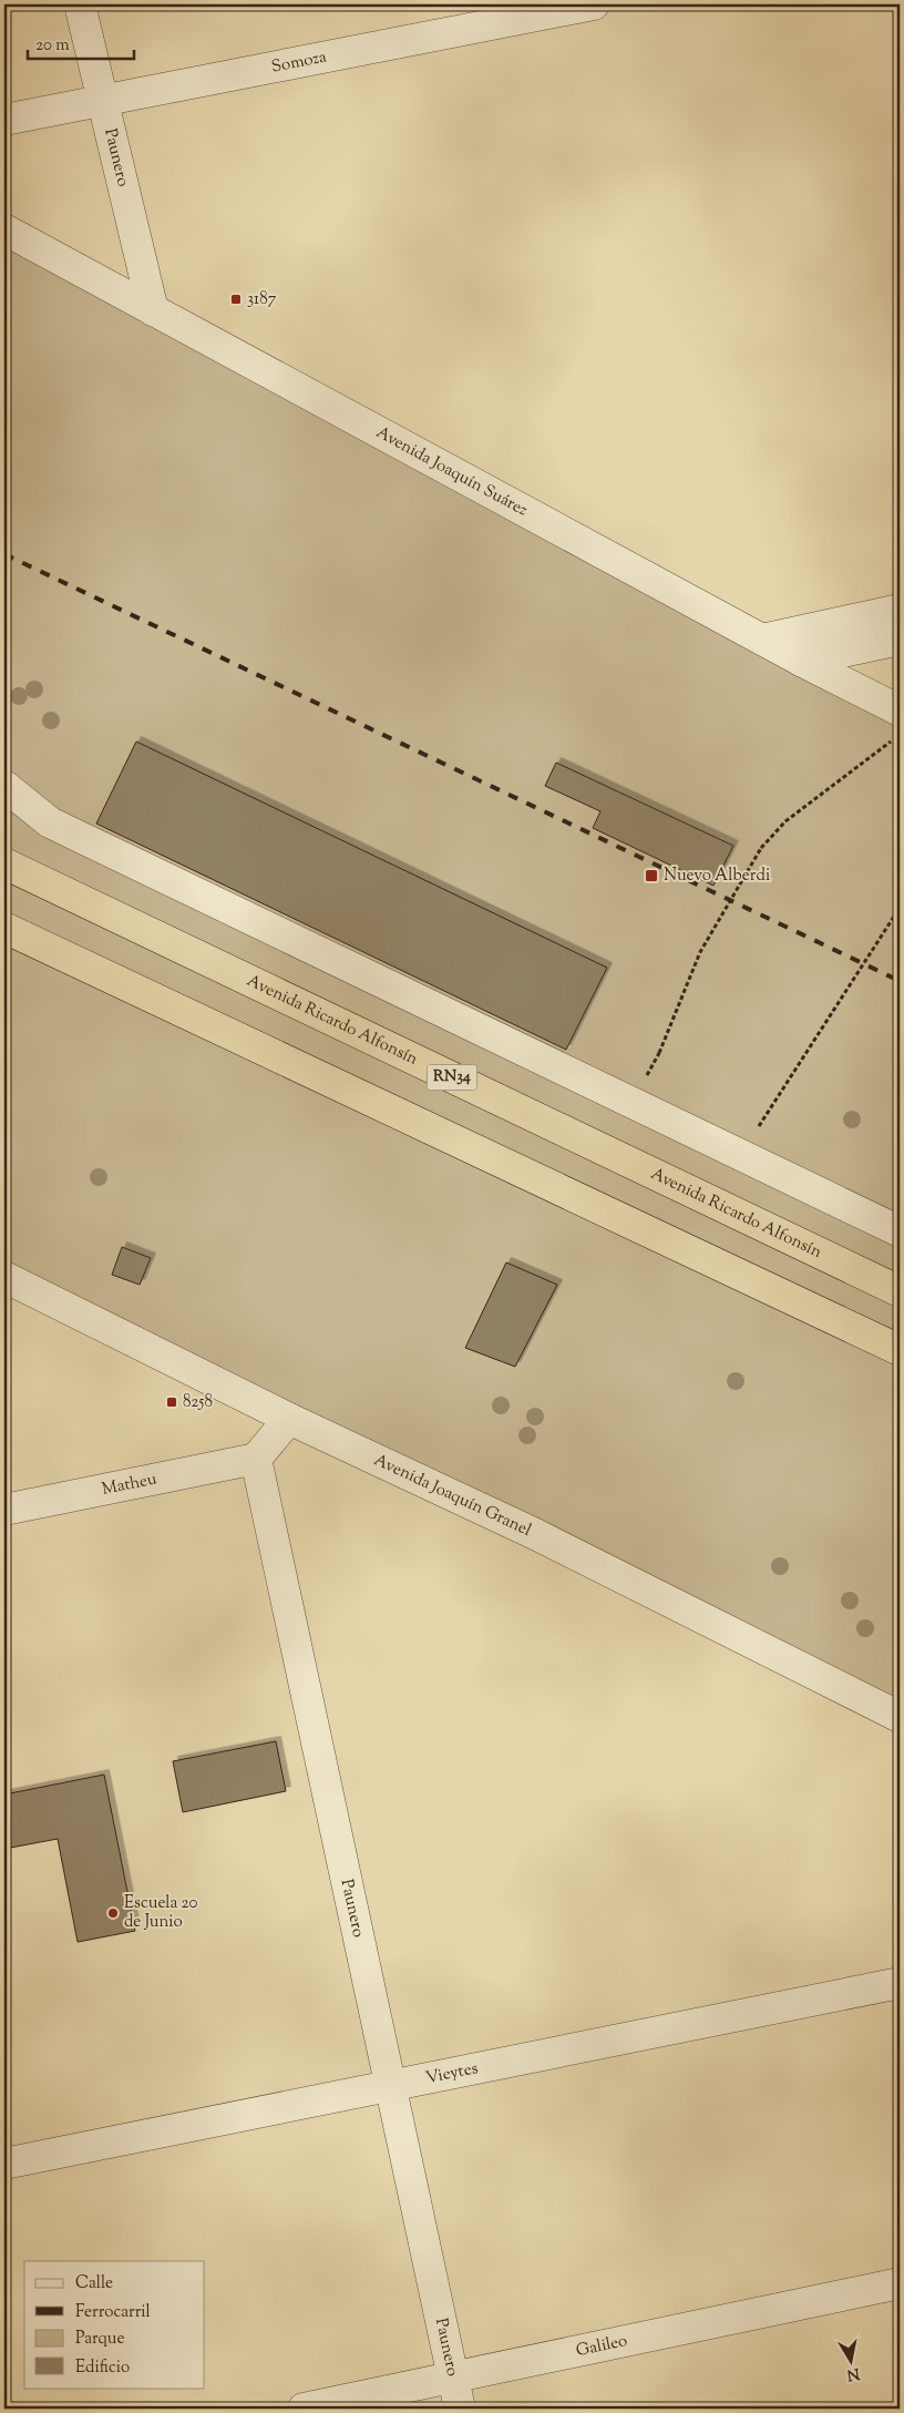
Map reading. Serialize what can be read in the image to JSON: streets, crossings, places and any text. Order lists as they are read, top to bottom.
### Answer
{
  "streets": {
    "highway": ["Avenida Ricardo Alfonsín", "RN34"],
    "street": [
      "Somoza",
      "Paunero",
      "Avenida Joaquín Suárez",
      "Matheu",
      "Avenida Joaquín Granel",
      "Vieytes",
      "Galileo"
    ]
  },
  "crossings": [
    ["Somoza", "Paunero"],
    ["Paunero", "Avenida Joaquín Suárez"],
    ["Paunero", "Matheu"],
    ["Paunero", "Vieytes"],
    ["Paunero", "Galileo"]
  ],
  "places": {
    "transit": ["3187", "Nuevo Alberdi", "8258"],
    "other": ["Escuela 20 de Junio"]
  },
  "legend": [
    "Calle",
    "Ferrocarril",
    "Parque",
    "Edificio"
  ],
  "scale_bar": "20 m",
  "north": "bottom"
}
